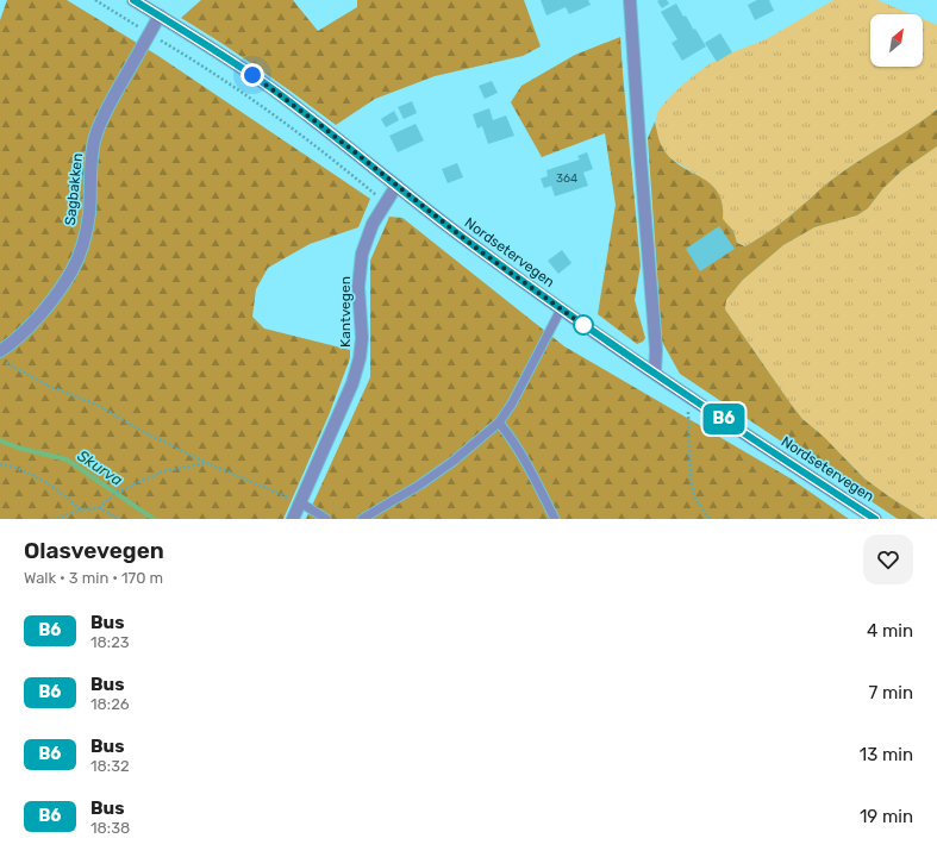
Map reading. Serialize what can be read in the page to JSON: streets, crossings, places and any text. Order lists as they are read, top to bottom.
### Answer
{
  "streets": {
    "main road": ["Nordsetervegen"],
    "street": ["Sagbakken", "Kantvegen"]
  },
  "crossings": [
    ["Sagbakken", "Nordsetervegen"],
    ["Nordsetervegen", "Kantvegen"]
  ],
  "water": ["Skurva"],
  "lines": ["bus line B6"],
  "house_numbers": ["364"],
  "north": "top right",
  "page": {
    "on_map": "B6",
    "heading": ["Olasvevegen", "Walk · 3 min · 170 m"],
    "list": [
      {
        "mark": "B6",
        "name": "Bus",
        "note": "18:23",
        "value": "4 min"
      },
      {
        "mark": "B6",
        "name": "Bus",
        "note": "18:26",
        "value": "7 min"
      },
      {
        "mark": "B6",
        "name": "Bus",
        "note": "18:32",
        "value": "13 min"
      },
      {
        "mark": "B6",
        "name": "Bus",
        "note": "18:38",
        "value": "19 min"
      }
    ]
  }
}
